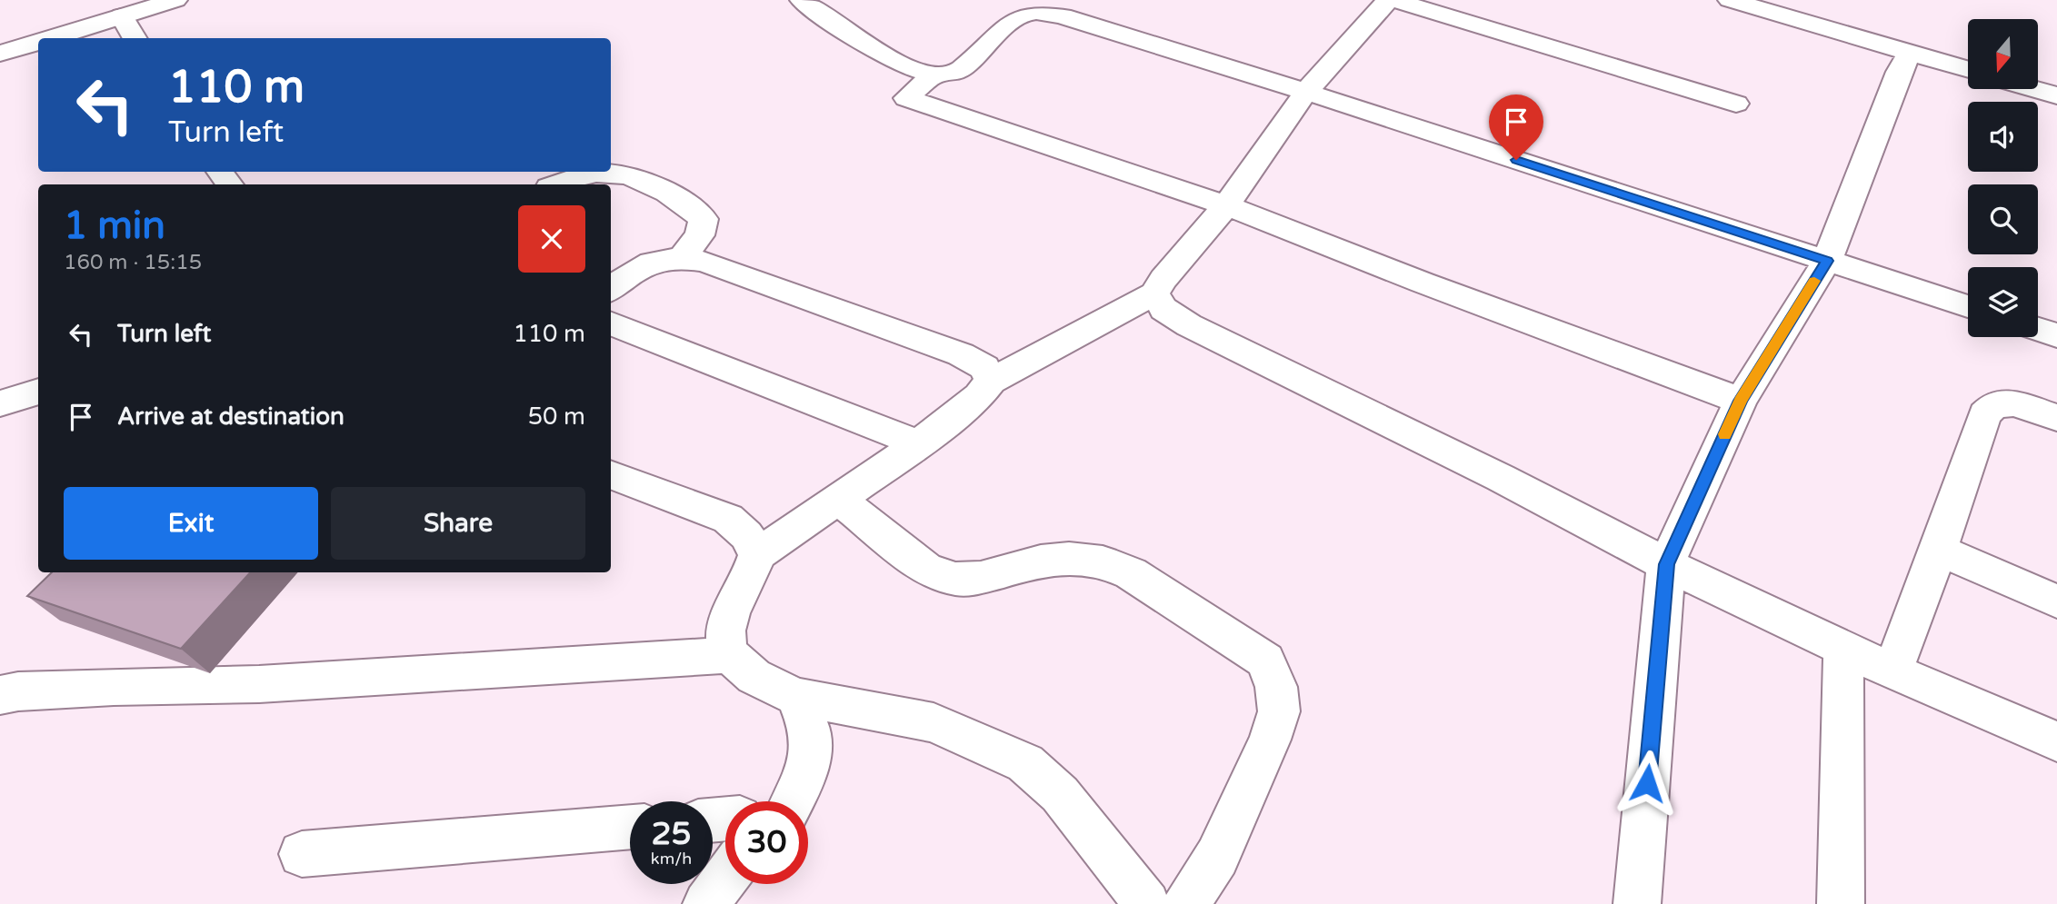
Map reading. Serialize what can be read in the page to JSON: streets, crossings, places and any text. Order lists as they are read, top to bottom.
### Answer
{
  "north": "bottom",
  "page": {
    "turn": ["110 m", "Turn left"],
    "heading": ["1 min", "160 m · 15:15"],
    "list": [
      {
        "name": "Turn left",
        "value": "110 m"
      },
      {
        "name": "Arrive at destination",
        "value": "50 m"
      }
    ],
    "buttons": ["Exit", "Share"],
    "speed": "25 km/h",
    "limit": "30"
  }
}
